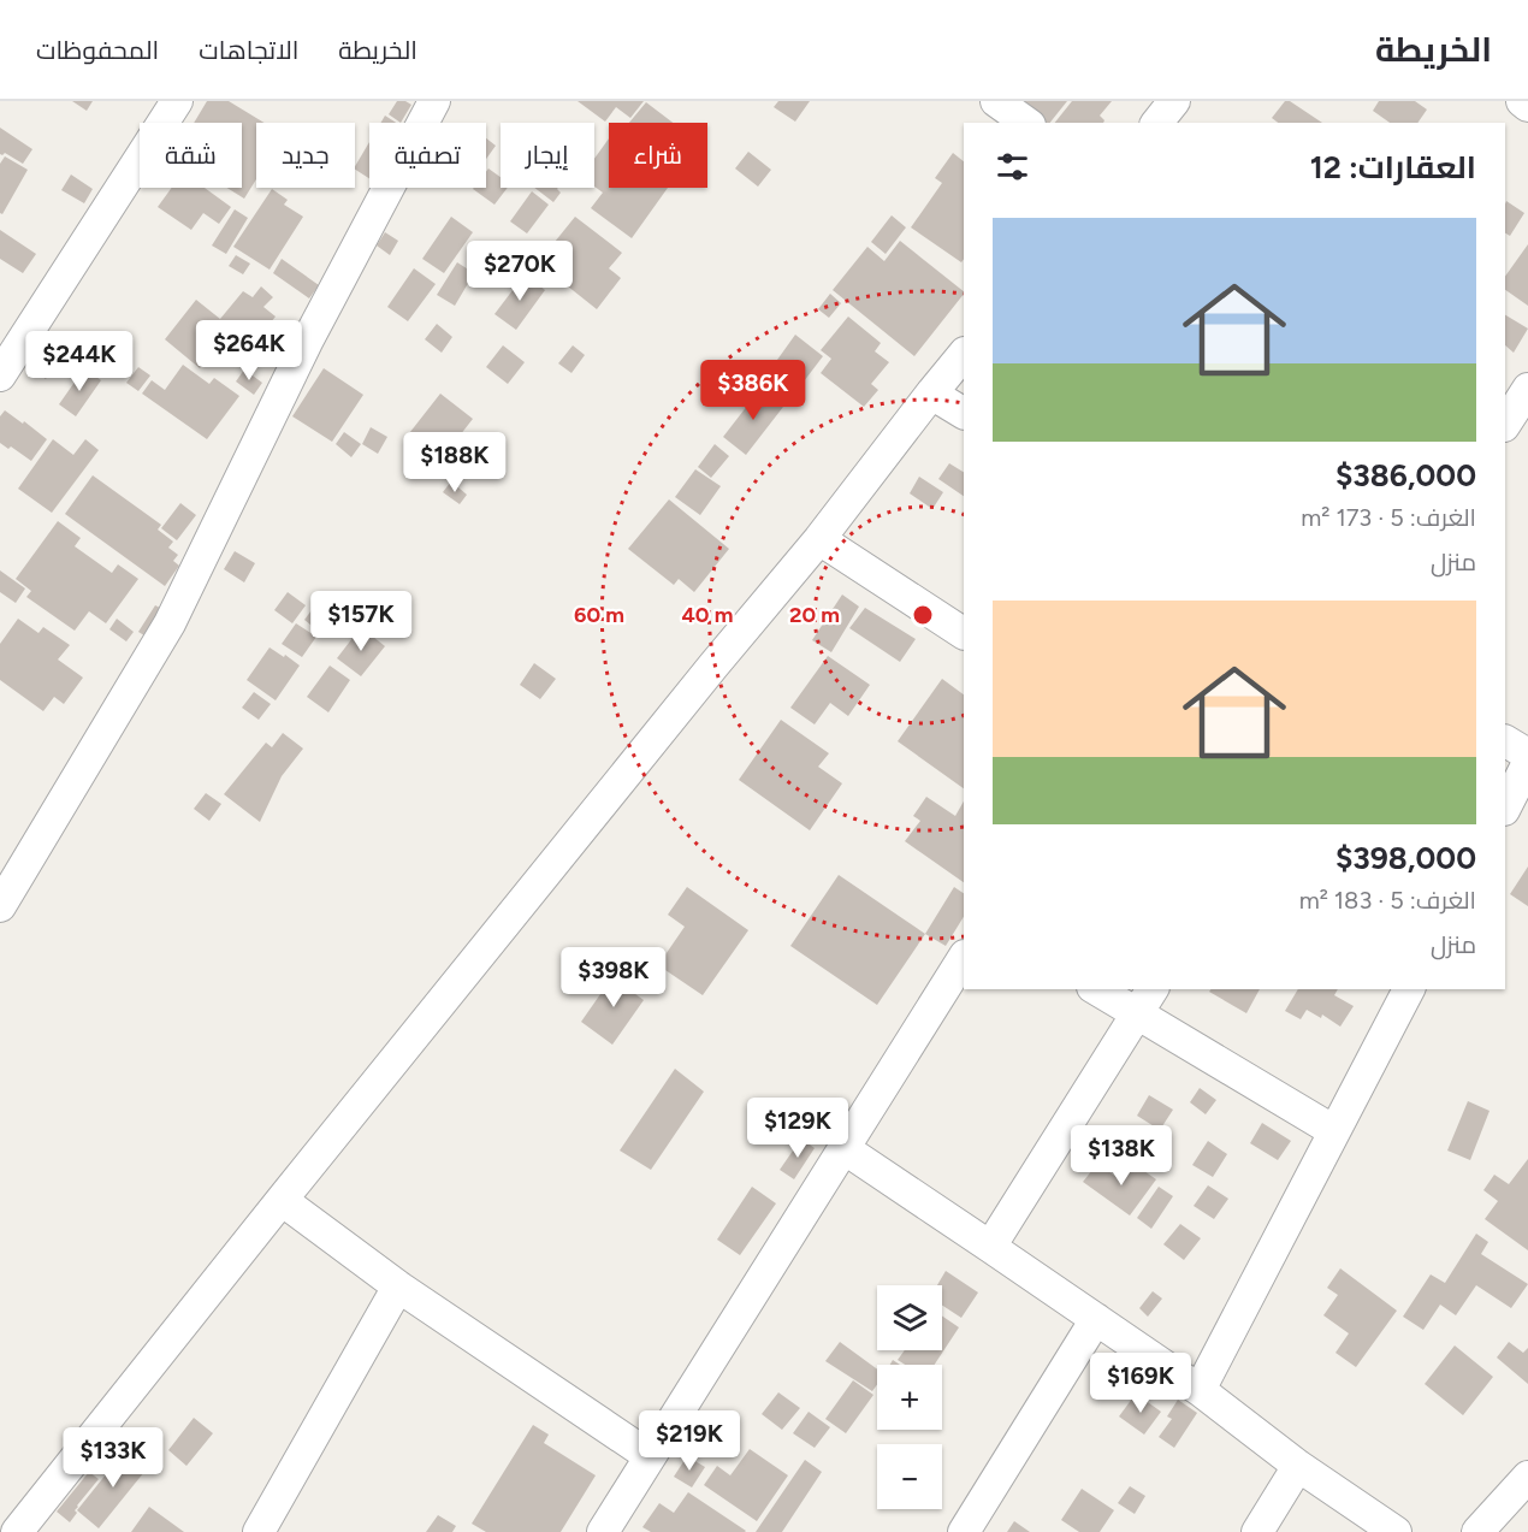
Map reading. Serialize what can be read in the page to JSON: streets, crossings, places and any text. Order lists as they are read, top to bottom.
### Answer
{
  "page": {
    "header": "الخريطة",
    "nav": ["الخريطة", "الاتجاهات", "المحفوظات"],
    "chip": [
      "شراء",
      "إيجار",
      "تصفية",
      "جديد",
      "شقة"
    ],
    "heading": "العقارات: 12",
    "list": [
      {
        "name": "$386,000",
        "note": "الغرف: 5 · 173 m² · منزل"
      },
      {
        "name": "$398,000",
        "note": "الغرف: 5 · 183 m² · منزل"
      }
    ],
    "price": [
      "$270K",
      "$264K",
      "$244K",
      "$386K",
      "$188K",
      "$157K",
      "$398K",
      "$129K",
      "$138K",
      "$169K",
      "$219K",
      "$133K"
    ],
    "map_buttons": ["+", "−"]
  },
  "rings": ["60 m", "40 m", "20 m"]
}
